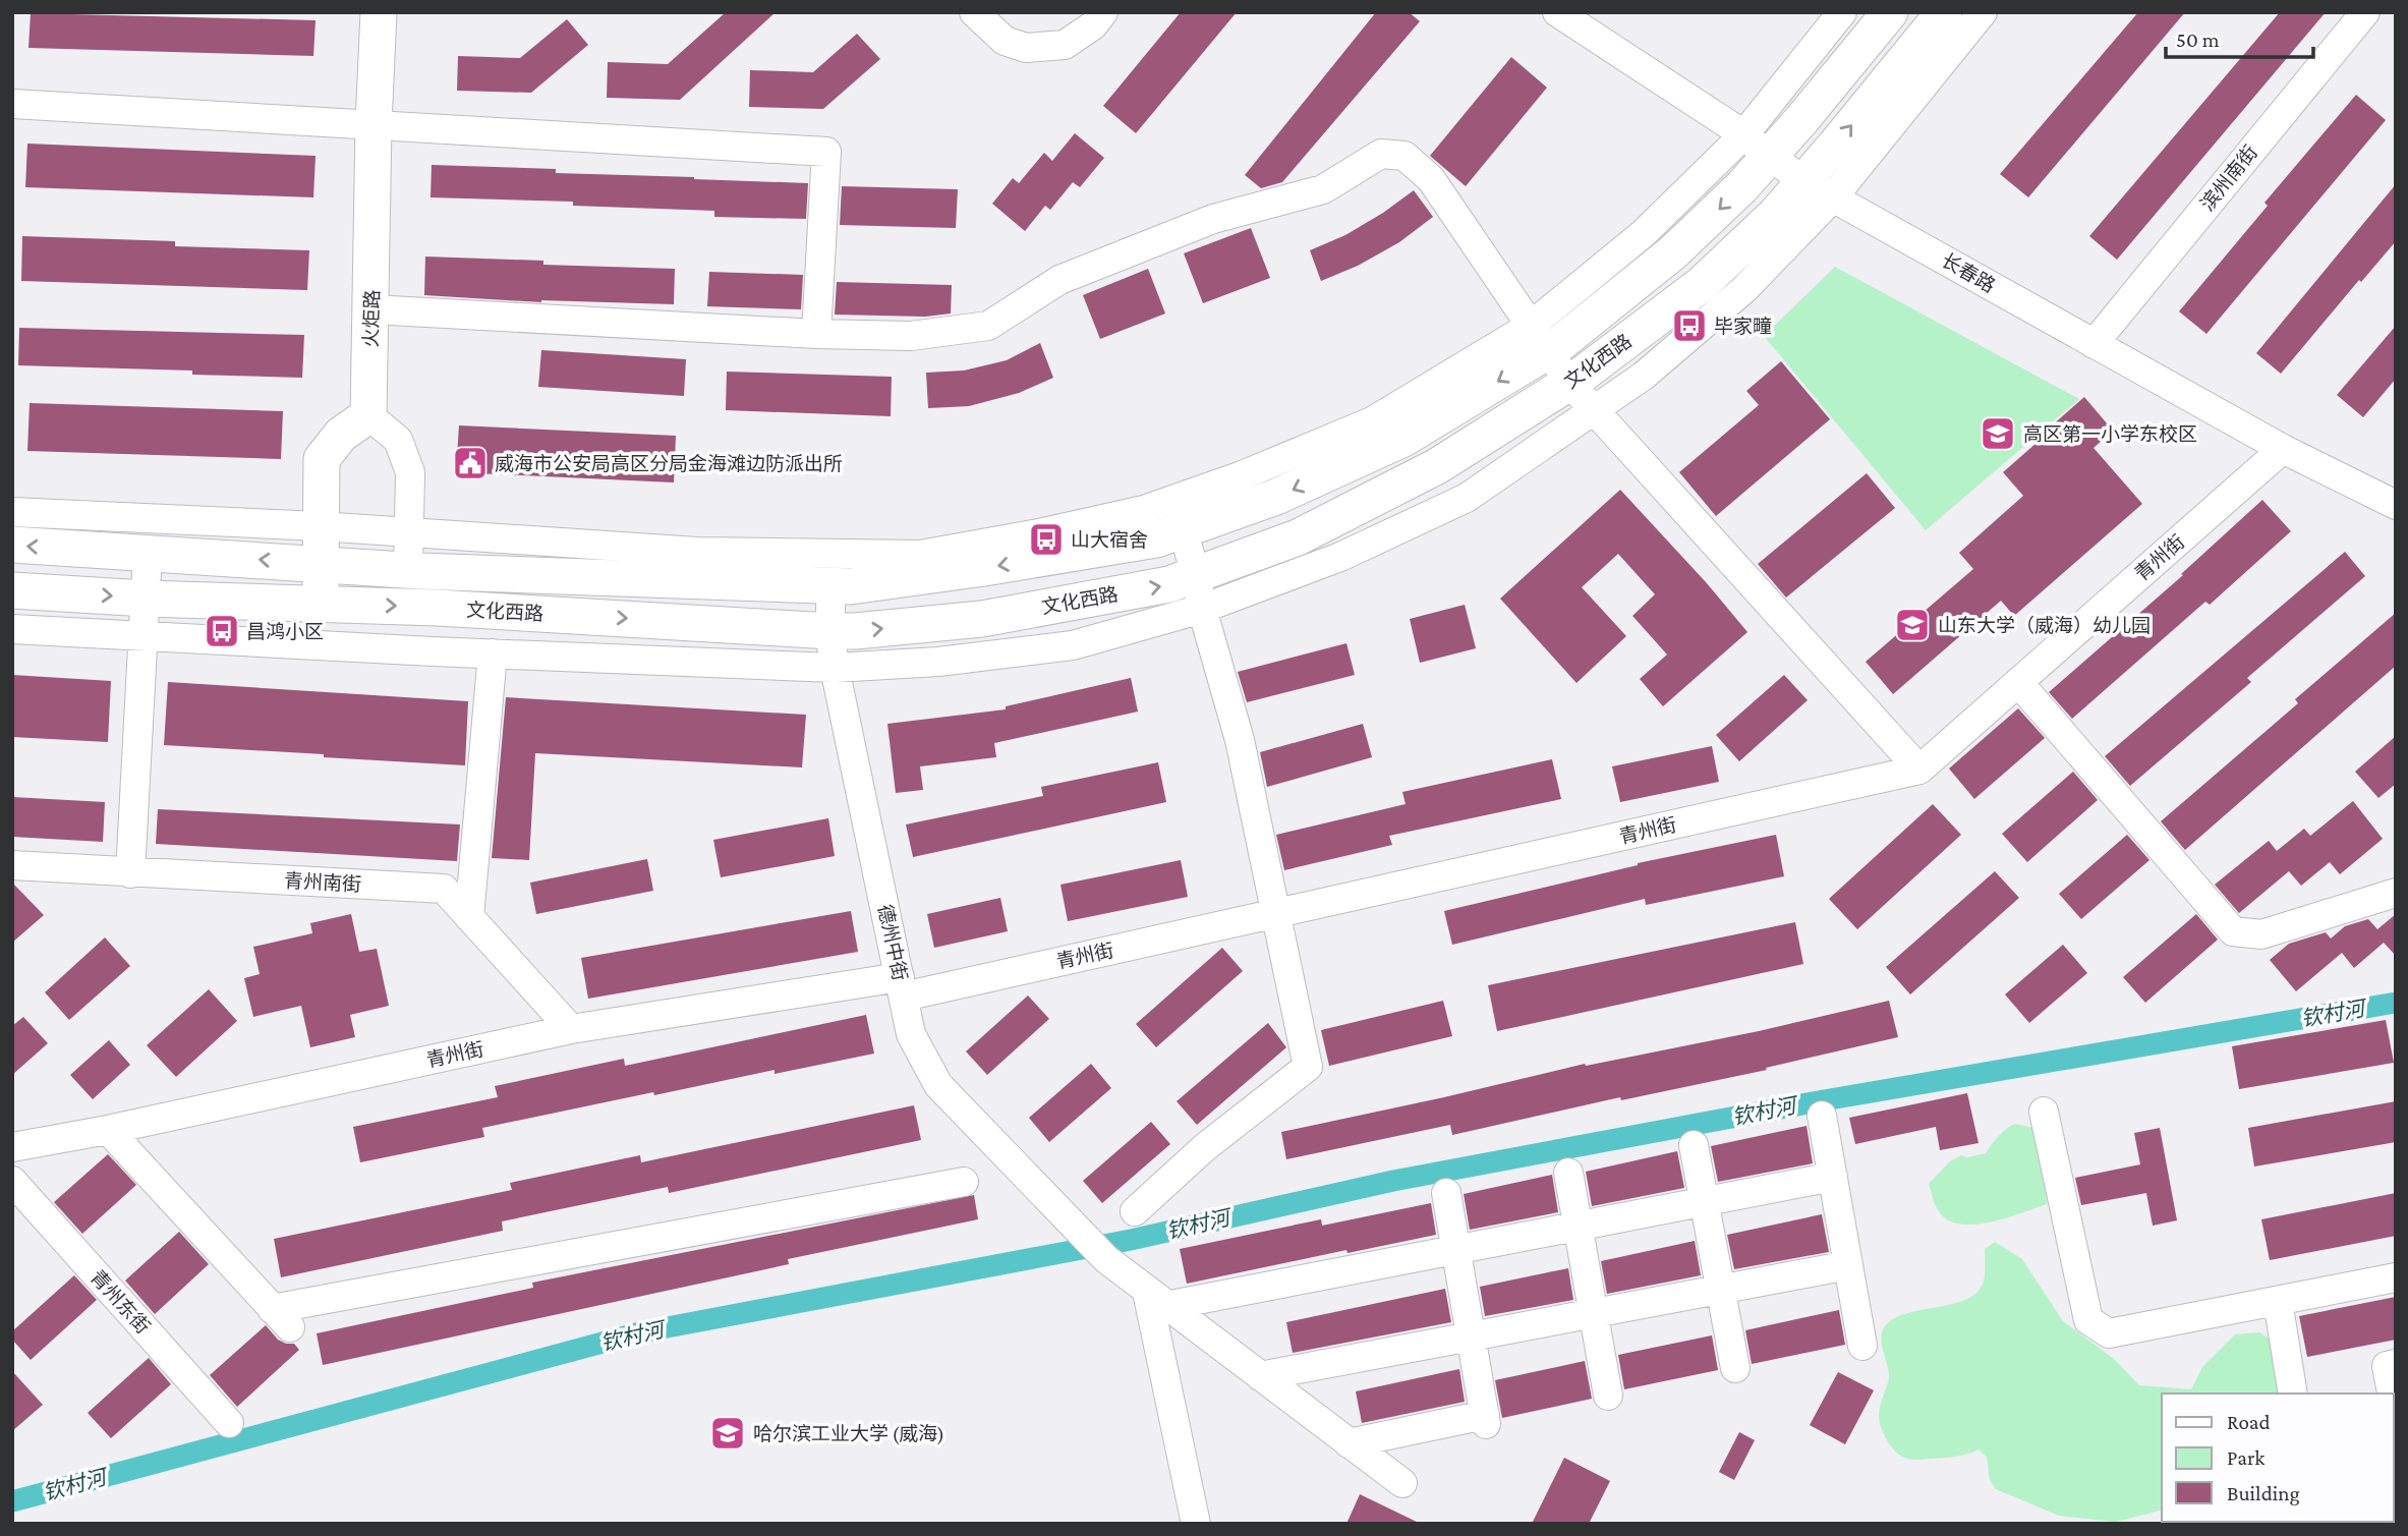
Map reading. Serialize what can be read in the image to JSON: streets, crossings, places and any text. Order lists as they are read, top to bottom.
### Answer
{
  "streets": {
    "main road": ["火炬路", "文化西路"],
    "street": [
      "滨州南街",
      "长春路",
      "青州街",
      "青州南街",
      "德州中街",
      "青州东街"
    ]
  },
  "crossings": [
    ["滨州南街", "长春路"],
    ["长春路", "文化西路"],
    ["长春路", "青州街"],
    ["文化西路", "德州中街"],
    ["青州街", "青州南街"],
    ["青州街", "德州中街"]
  ],
  "water": ["钦村河"],
  "places": {
    "bus stop": ["毕家疃", "山大宿舍", "昌鸿小区"],
    "school or university": ["高区第一小学东校区", "山东大学（威海）幼儿园", "哈尔滨工业大学 (威海)"],
    "public building": ["威海市公安局高区分局金海滩边防派出所"]
  },
  "legend": ["Road", "Park", "Building"],
  "scale_bar": "50 m"
}
